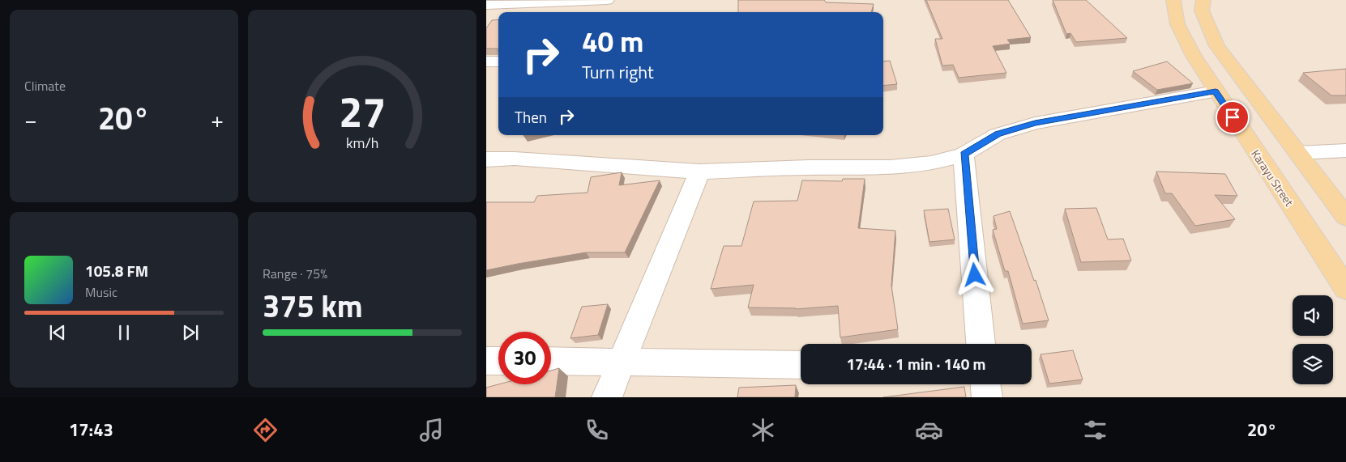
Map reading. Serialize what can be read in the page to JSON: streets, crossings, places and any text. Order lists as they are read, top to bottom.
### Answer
{
  "streets": {
    "main road": ["Karayu Street"]
  },
  "page": {
    "tile": [
      "Climate",
      ["Range · 75%", "375 km"]
    ],
    "turn": ["40 m", "Turn right"],
    "then": "Then",
    "heat": ["−", "20°", "+"],
    "song": ["105.8 FM", "Music"],
    "limit": "30",
    "trip": "17:44 · 1 min · 140 m",
    "tabs": ["17:43", "20°"],
    "gauge": ["27", "km/h"]
  }
}
